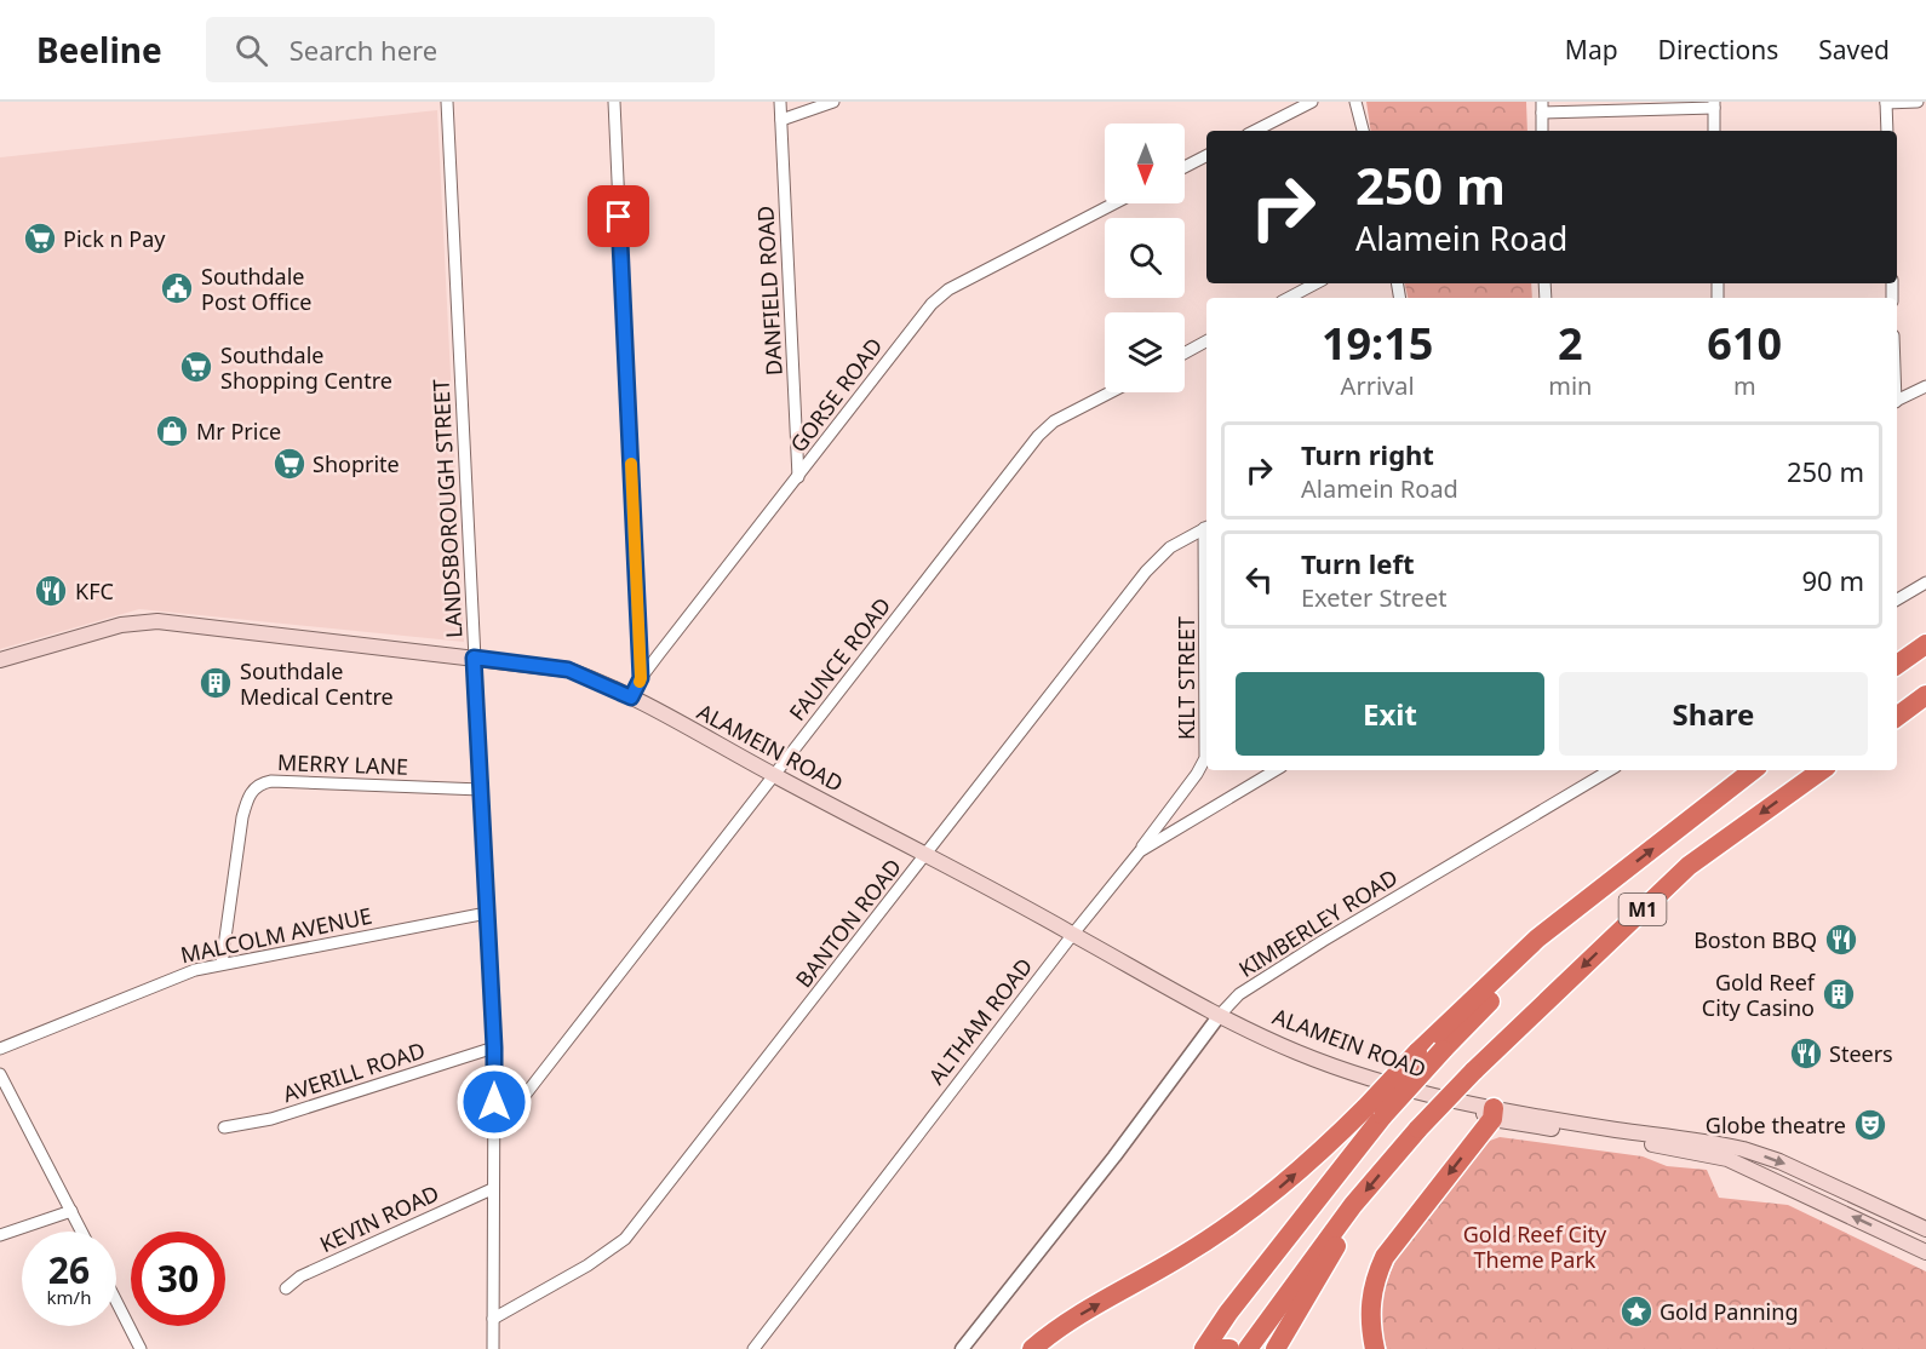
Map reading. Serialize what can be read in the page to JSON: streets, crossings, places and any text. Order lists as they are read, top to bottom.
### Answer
{
  "streets": {
    "highway": ["M1"],
    "main road": ["ALAMEIN ROAD"],
    "street": [
      "DANFIELD ROAD",
      "GORSE ROAD",
      "LANDSBOROUGH STREET",
      "FAUNCE ROAD",
      "KILT STREET",
      "MERRY LANE",
      "BANTON ROAD",
      "KIMBERLEY ROAD",
      "MALCOLM AVENUE",
      "ALTHAM ROAD",
      "AVERILL ROAD",
      "KEVIN ROAD"
    ]
  },
  "crossings": [
    ["DANFIELD ROAD", "GORSE ROAD"],
    ["GORSE ROAD", "ALAMEIN ROAD"],
    ["LANDSBOROUGH STREET", "FAUNCE ROAD"],
    ["LANDSBOROUGH STREET", "ALAMEIN ROAD"],
    ["LANDSBOROUGH STREET", "MERRY LANE"],
    ["LANDSBOROUGH STREET", "BANTON ROAD"],
    ["LANDSBOROUGH STREET", "MALCOLM AVENUE"],
    ["LANDSBOROUGH STREET", "AVERILL ROAD"],
    ["LANDSBOROUGH STREET", "KEVIN ROAD"],
    ["FAUNCE ROAD", "ALAMEIN ROAD"],
    ["KILT STREET", "ALTHAM ROAD"],
    ["ALAMEIN ROAD", "BANTON ROAD"],
    ["ALAMEIN ROAD", "KIMBERLEY ROAD"],
    ["ALAMEIN ROAD", "ALTHAM ROAD"],
    ["MERRY LANE", "MALCOLM AVENUE"]
  ],
  "parks": ["Gold Reef City Theme Park"],
  "places": {
    "supermarket": ["Pick n Pay", "Southdale Shopping Centre", "Shoprite"],
    "public building": ["Southdale Post Office"],
    "shop": ["Mr Price"],
    "restaurant": ["KFC", "Boston BBQ", "Steers"],
    "building": ["Southdale Medical Centre", "Gold Reef City Casino"],
    "theatre": ["Globe theatre"],
    "place": ["Gold Panning"]
  },
  "north": "bottom",
  "page": {
    "header": "Beeline",
    "search": "Search here",
    "nav": ["Map", "Directions", "Saved"],
    "turn": ["250 m", "Alamein Road"],
    "eta": [
      "19:15",
      "Arrival",
      "2",
      "min",
      "610",
      "m"
    ],
    "list": [
      {
        "name": "Turn right",
        "note": "Alamein Road",
        "value": "250 m"
      },
      {
        "name": "Turn left",
        "note": "Exeter Street",
        "value": "90 m"
      }
    ],
    "buttons": ["Exit", "Share"],
    "speed": "26 km/h",
    "limit": "30"
  }
}
